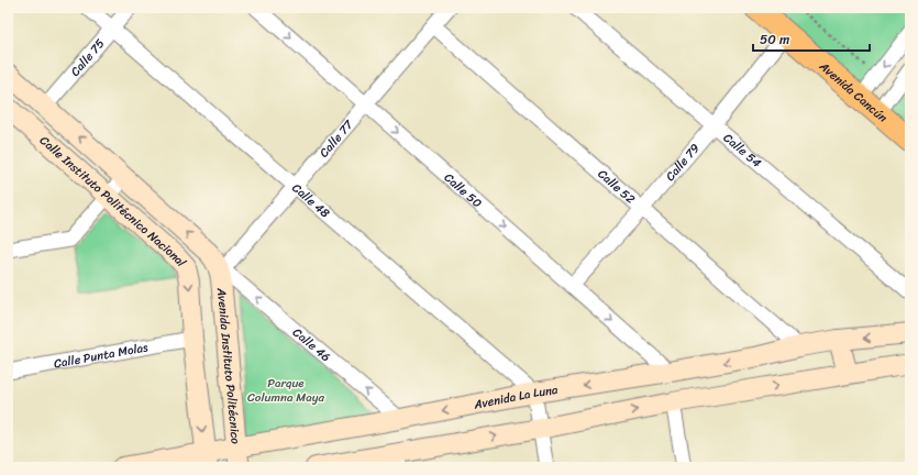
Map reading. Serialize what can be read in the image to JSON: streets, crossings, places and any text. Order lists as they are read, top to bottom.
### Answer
{
  "streets": {
    "main road": [
      "Avenida Cancún",
      "Calle Instituto Politécnico Nacional",
      "Avenida Instituto Politécnico",
      "Avenida La Luna"
    ],
    "street": [
      "Calle 75",
      "Calle 77",
      "Calle 54",
      "Calle 79",
      "Calle 52",
      "Calle 50",
      "Calle 48",
      "Calle 46",
      "Calle Punta Molas"
    ]
  },
  "crossings": [
    ["Calle 75", "Calle 48"],
    ["Calle 75", "Calle Instituto Politécnico Nacional"],
    ["Avenida Cancún", "Calle 79"],
    ["Calle 77", "Calle 52"],
    ["Calle 77", "Calle 50"],
    ["Calle 77", "Calle 48"],
    ["Calle 77", "Calle Instituto Politécnico Nacional"],
    ["Calle 77", "Calle 46"],
    ["Calle 77", "Avenida Instituto Politécnico"],
    ["Calle 54", "Calle 79"],
    ["Calle 79", "Calle 52"],
    ["Calle 79", "Calle 50"],
    ["Calle 52", "Avenida La Luna"],
    ["Calle 50", "Avenida La Luna"],
    ["Calle 48", "Avenida La Luna"],
    ["Calle Instituto Politécnico Nacional", "Calle 46"],
    ["Calle Instituto Politécnico Nacional", "Calle Punta Molas"],
    ["Calle Instituto Politécnico Nacional", "Avenida Instituto Politécnico"],
    ["Calle Instituto Politécnico Nacional", "Avenida La Luna"],
    ["Calle 46", "Avenida Instituto Politécnico"],
    ["Calle 46", "Avenida La Luna"],
    ["Avenida Instituto Politécnico", "Avenida La Luna"]
  ],
  "one_way": ["Calle 50", "Calle 46"],
  "parks": ["Parque Columna Maya"],
  "scale_bar": "50 m"
}
